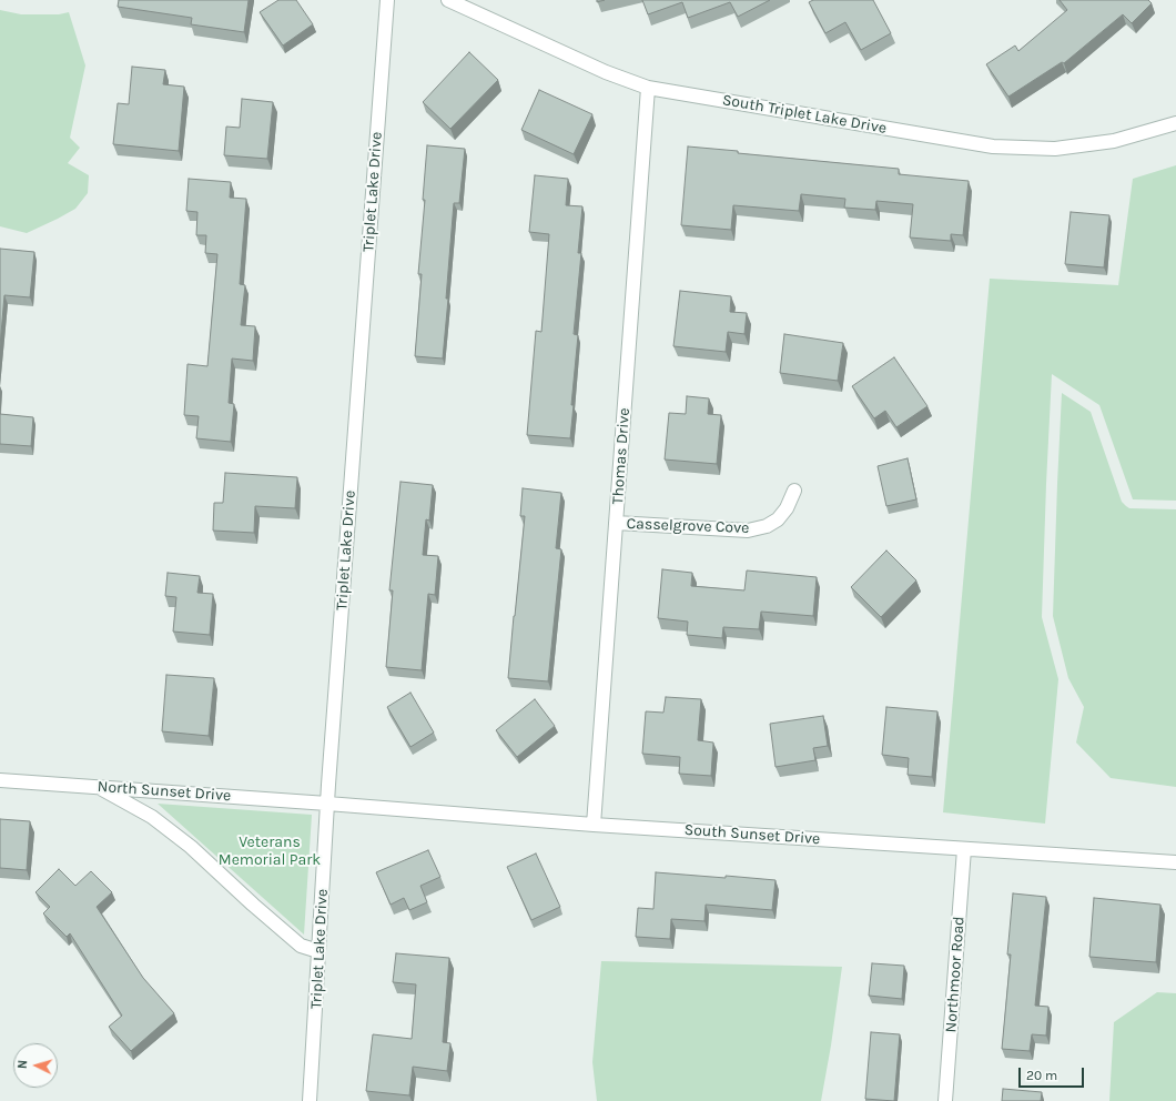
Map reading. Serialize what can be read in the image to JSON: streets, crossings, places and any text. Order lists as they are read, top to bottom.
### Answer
{
  "streets": {
    "street": [
      "South Triplet Lake Drive",
      "Triplet Lake Drive",
      "Thomas Drive",
      "Casselgrove Cove",
      "North Sunset Drive",
      "South Sunset Drive",
      "Northmoor Road"
    ]
  },
  "crossings": [
    ["South Triplet Lake Drive", "Thomas Drive"],
    ["Triplet Lake Drive", "North Sunset Drive"],
    ["Triplet Lake Drive", "South Sunset Drive"],
    ["Thomas Drive", "Casselgrove Cove"],
    ["Thomas Drive", "South Sunset Drive"],
    ["North Sunset Drive", "South Sunset Drive"],
    ["South Sunset Drive", "Northmoor Road"]
  ],
  "parks": ["Veterans Memorial Park"],
  "scale_bar": "20 m",
  "north": "left"
}
